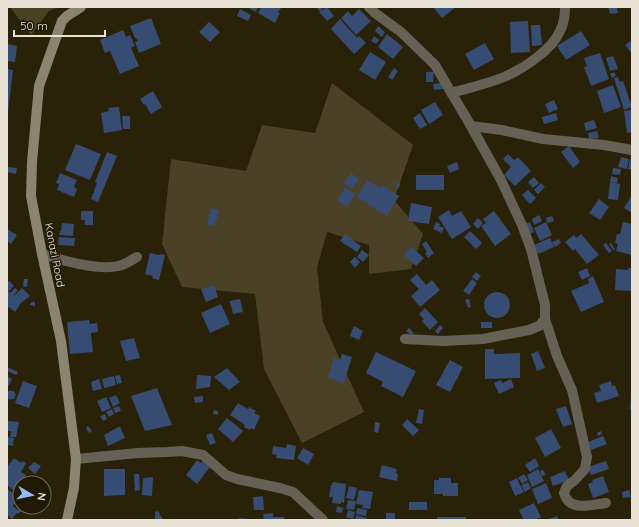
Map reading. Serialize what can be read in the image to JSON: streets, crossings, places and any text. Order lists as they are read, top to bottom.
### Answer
{
  "streets": {
    "main road": ["Kanazi Road"]
  },
  "scale_bar": "50 m",
  "north": "right"
}
